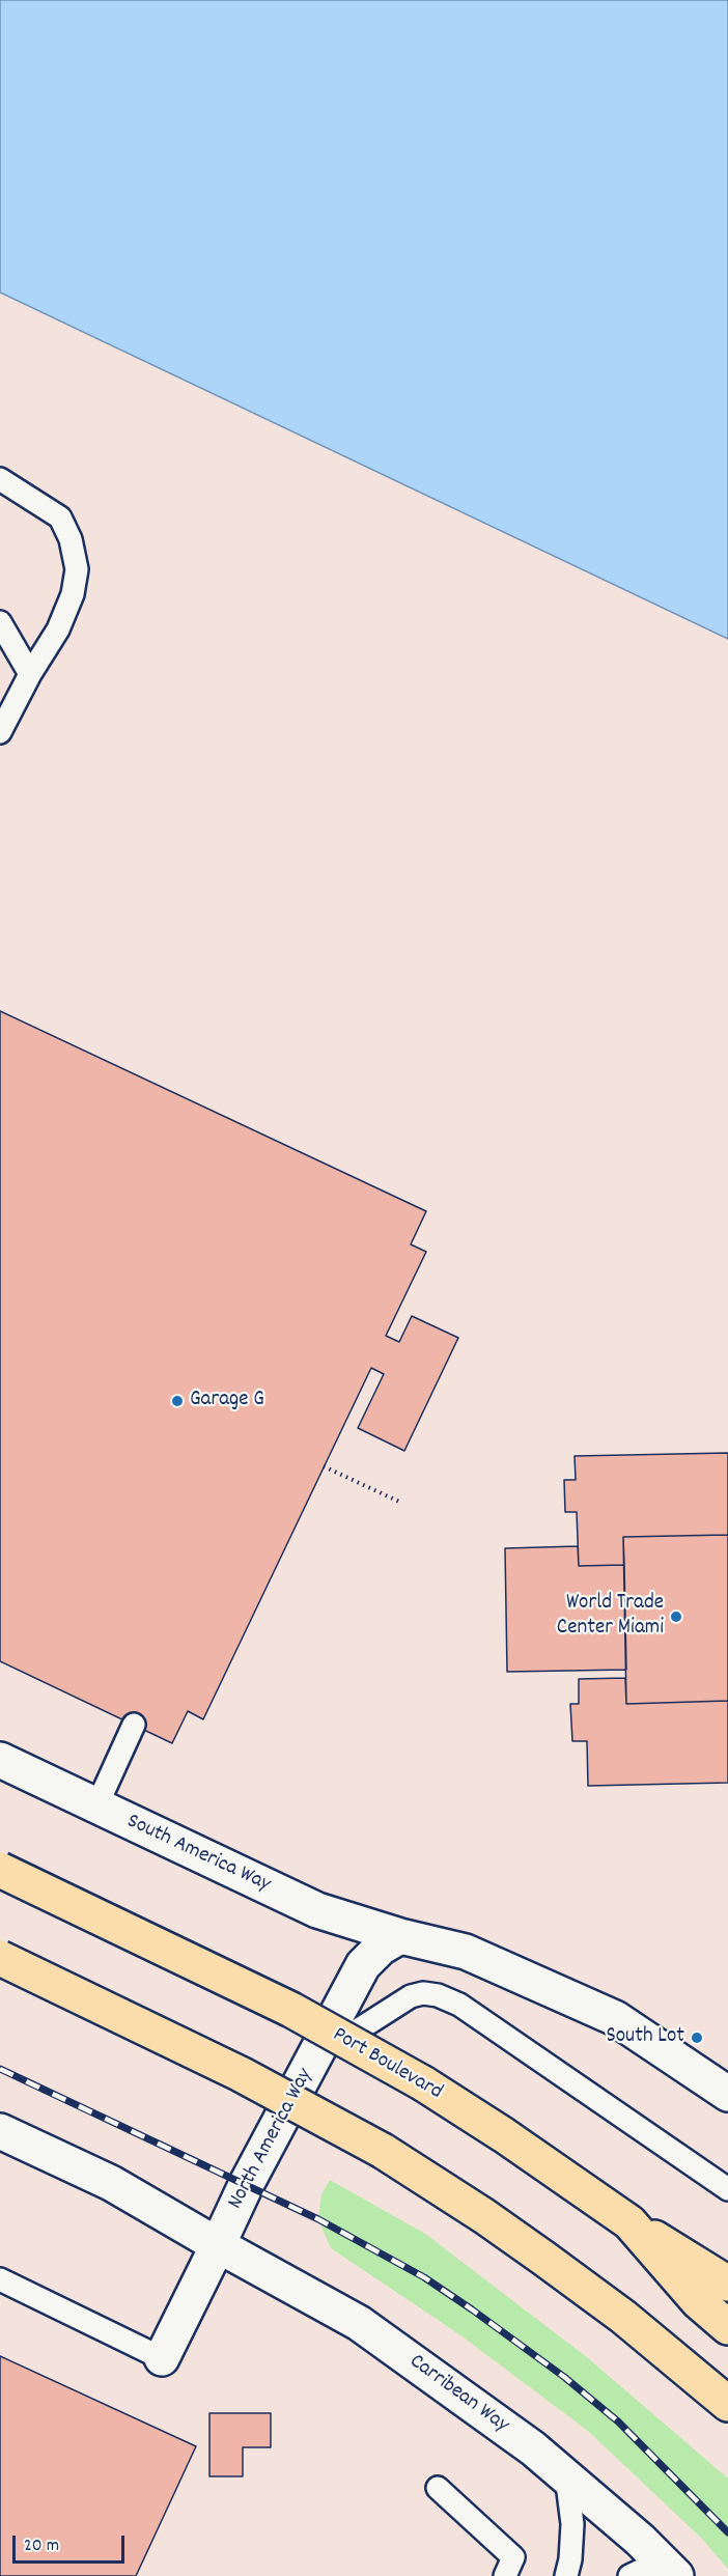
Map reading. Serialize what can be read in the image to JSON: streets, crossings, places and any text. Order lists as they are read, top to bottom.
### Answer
{
  "streets": {
    "main road": ["Port Boulevard"],
    "street": ["South America Way", "North America Way", "Carribean Way"]
  },
  "crossings": [
    ["South America Way", "North America Way"],
    ["North America Way", "Carribean Way"]
  ],
  "places": ["Garage G", "World Trade Center Miami", "South Lot"],
  "scale_bar": "20 m"
}
